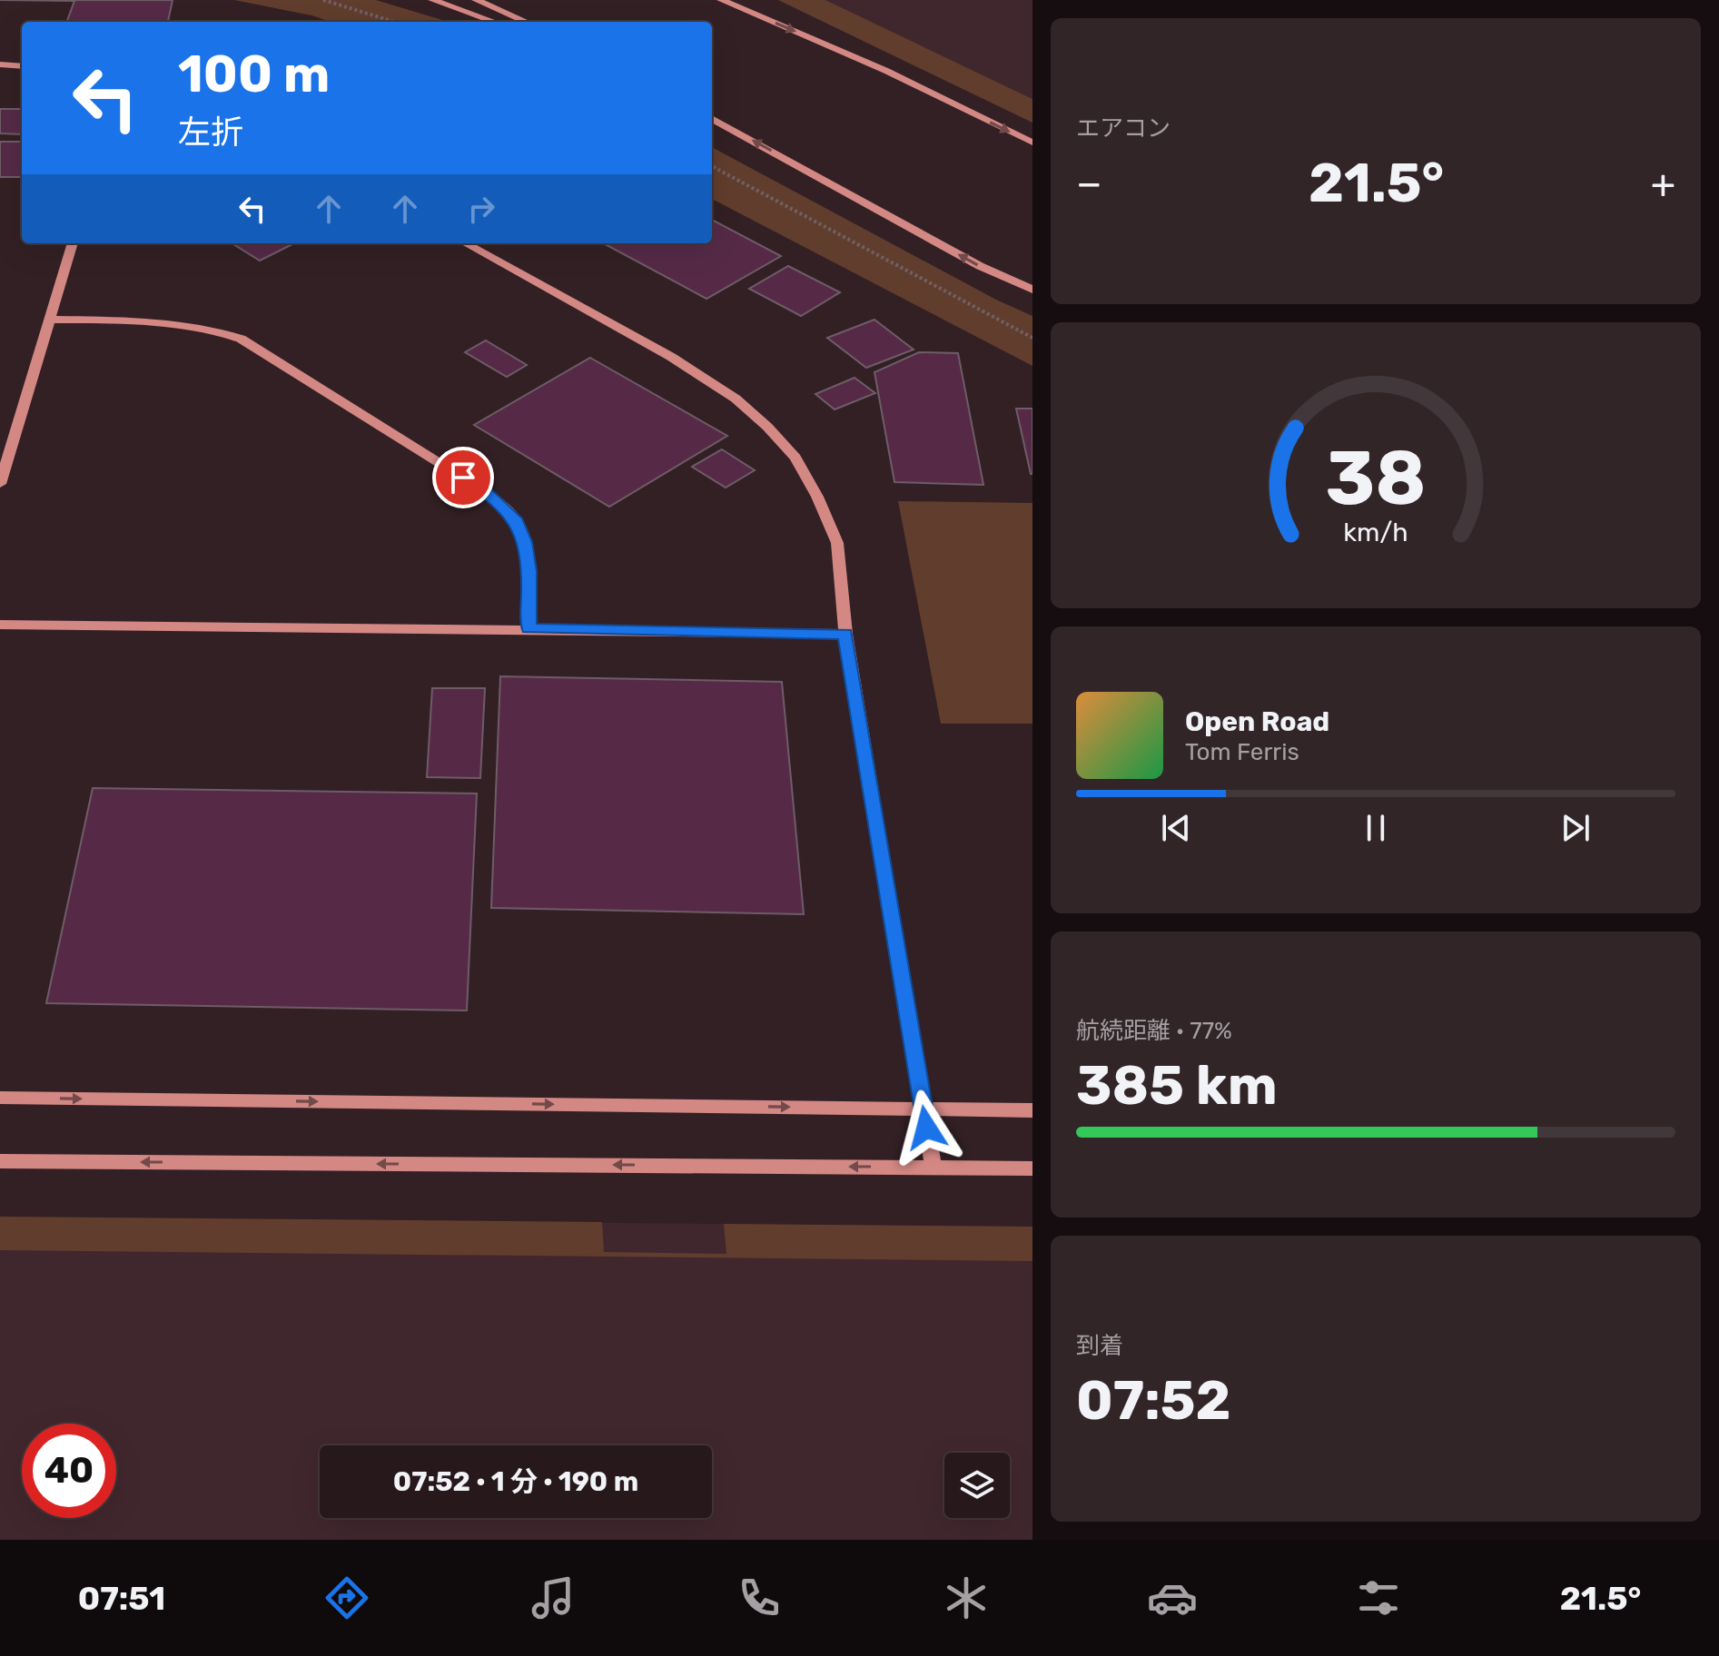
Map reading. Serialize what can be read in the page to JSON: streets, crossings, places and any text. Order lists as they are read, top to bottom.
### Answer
{
  "page": {
    "tile": [
      "エアコン",
      ["航続距離 · 77%", "385 km"],
      ["到着", "07:52"]
    ],
    "turn": ["100 m", "左折"],
    "heat": ["−", "21.5°", "+"],
    "song": ["Open Road", "Tom Ferris"],
    "limit": "40",
    "trip": "07:52 · 1 分 · 190 m",
    "tabs": ["07:51", "21.5°"],
    "gauge": ["38", "km/h"]
  }
}
